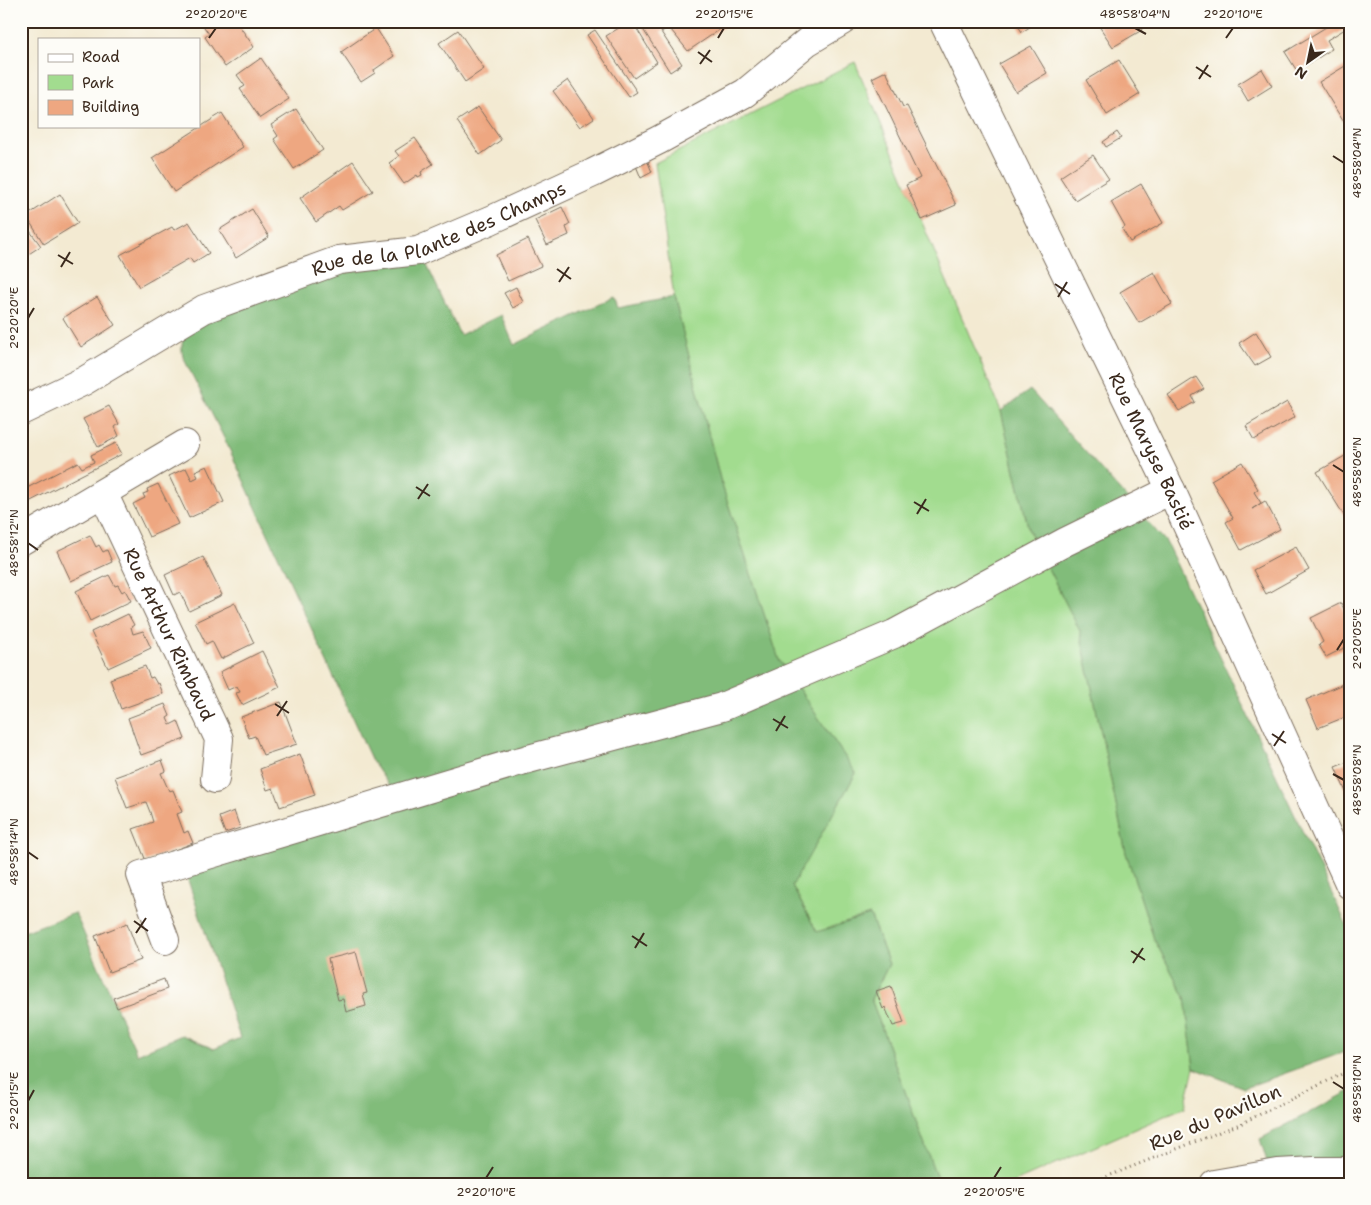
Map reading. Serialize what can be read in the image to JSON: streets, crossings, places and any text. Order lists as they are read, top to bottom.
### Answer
{
  "streets": {
    "street": ["Rue de la Plante des Champs", "Rue Maryse Bastié", "Rue Arthur Rimbaud"],
    "path": ["Rue du Pavillon"]
  },
  "legend": ["Road", "Park", "Building"],
  "north": "bottom left",
  "coordinates": [
    "2°20'20\"E",
    "2°20'15\"E",
    "48°58'04\"N",
    "2°20'10\"E",
    "48°58'06\"N",
    "48°58'12\"N",
    "2°20'05\"E",
    "48°58'08\"N",
    "48°58'14\"N",
    "48°58'10\"N"
  ]
}
